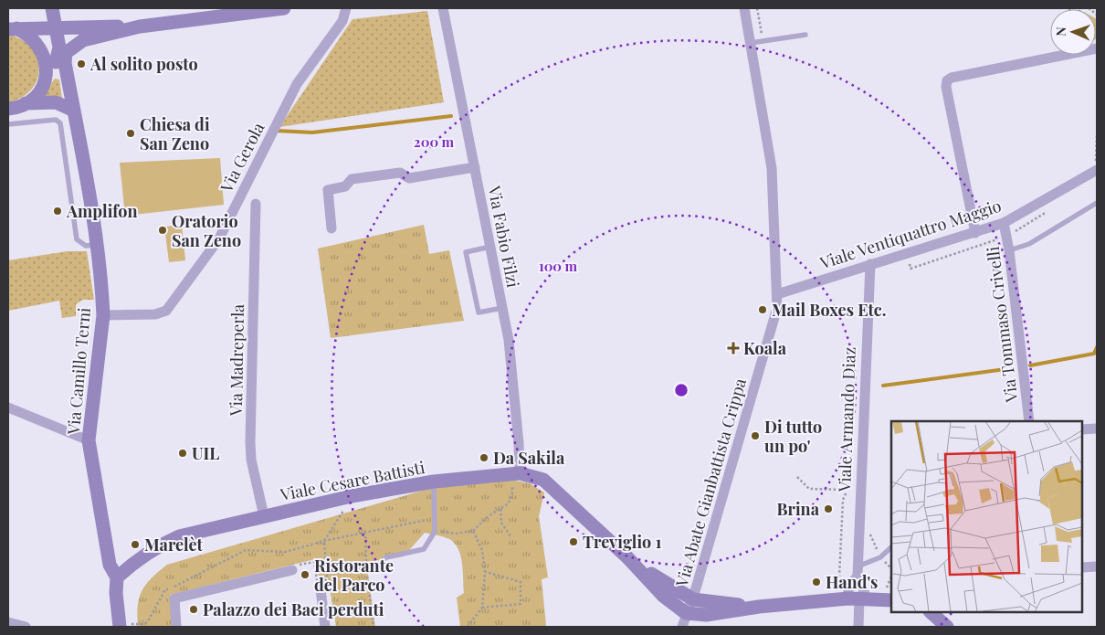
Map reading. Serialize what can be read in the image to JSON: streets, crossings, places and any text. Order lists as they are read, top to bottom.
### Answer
{
  "streets": {
    "street": [
      "Via Gerola",
      "Viale Ventiquattro Maggio",
      "Via Fabio Filzi",
      "Via Tommaso Crivelli",
      "Via Madreperla",
      "Via Camillo Terni",
      "Viale Armando Diaz",
      "Viale Cesare Battisti",
      "Via Abate Gianbattista Crippa"
    ]
  },
  "crossings": [
    ["Via Gerola", "Via Camillo Terni"],
    ["Viale Ventiquattro Maggio", "Via Tommaso Crivelli"],
    ["Viale Ventiquattro Maggio", "Viale Armando Diaz"],
    ["Viale Ventiquattro Maggio", "Via Abate Gianbattista Crippa"],
    ["Via Fabio Filzi", "Viale Cesare Battisti"],
    ["Via Madreperla", "Viale Cesare Battisti"],
    ["Via Camillo Terni", "Viale Cesare Battisti"],
    ["Viale Cesare Battisti", "Via Abate Gianbattista Crippa"]
  ],
  "places": {
    "other": [
      "Al solito posto",
      "Chiesa di San Zeno",
      "Amplifon",
      "Oratorio San Zeno",
      "Mail Boxes Etc.",
      "Di tutto un po'",
      "UIL",
      "Da Sakila",
      "Brina",
      "Treviglio 1",
      "Marelèt",
      "Ristorante del Parco",
      "Hand's",
      "Palazzo dei Baci perduti"
    ],
    "health": ["Koala"]
  },
  "north": "left",
  "rings": ["200 m", "100 m"]
}
